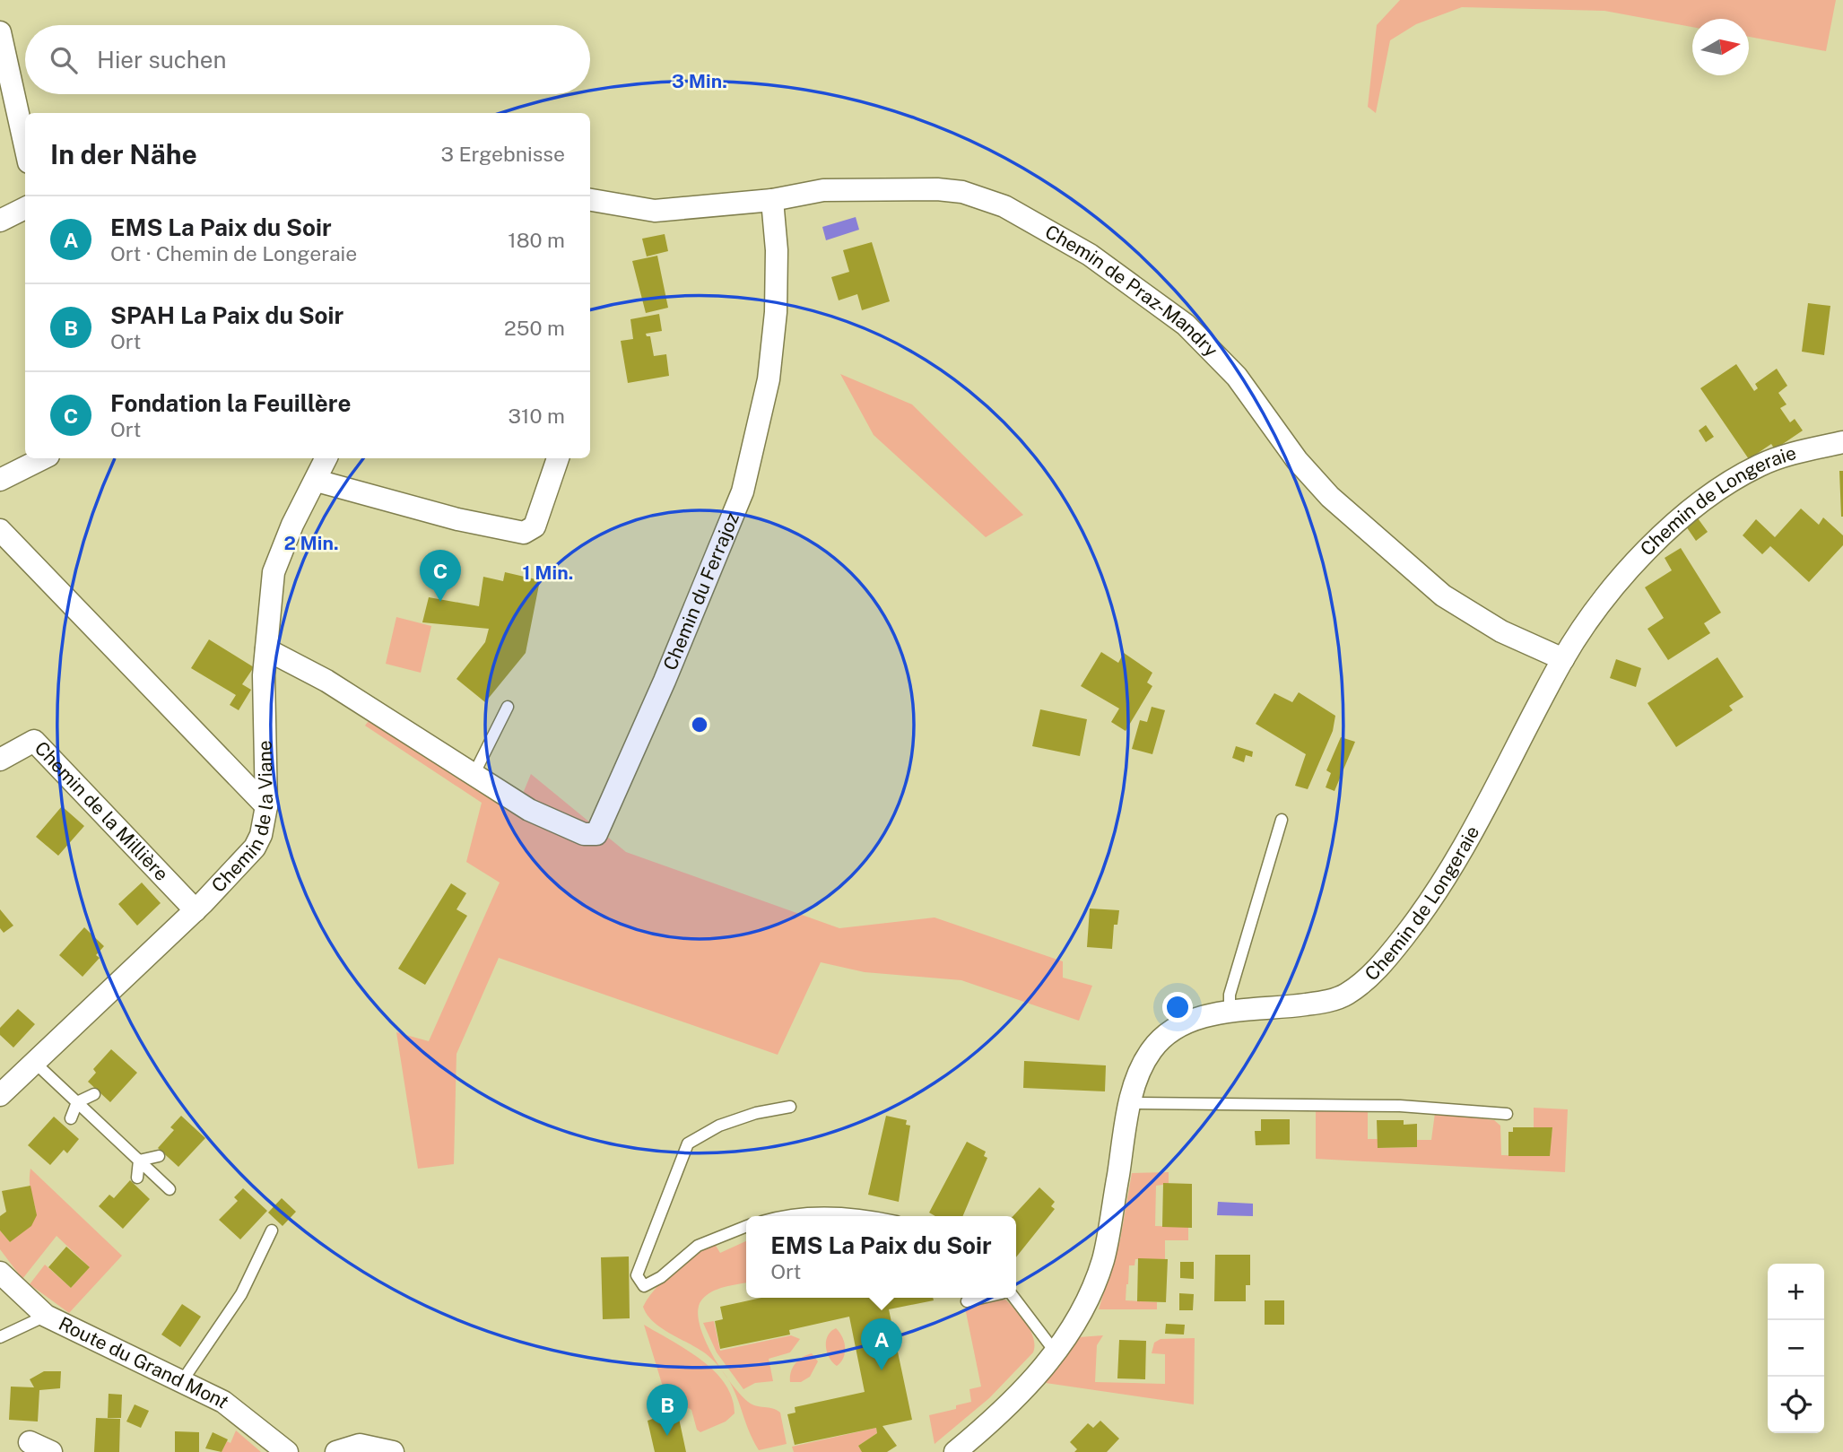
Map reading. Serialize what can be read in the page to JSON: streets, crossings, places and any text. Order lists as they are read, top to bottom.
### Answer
{
  "streets": {
    "street": [
      "Chemin de Praz-Mandry",
      "Chemin de Longeraie",
      "Chemin du Ferrajoz",
      "Chemin de la Viane",
      "Chemin de la Millière",
      "Route du Grand Mont"
    ]
  },
  "crossings": [
    ["Chemin de Praz-Mandry", "Chemin de Longeraie"],
    ["Chemin de Praz-Mandry", "Chemin du Ferrajoz"],
    ["Chemin de la Viane", "Chemin de la Millière"]
  ],
  "north": "right",
  "page": {
    "search": "Hier suchen",
    "heading": ["In der Nähe", "3 Ergebnisse"],
    "list": [
      {
        "mark": "A",
        "name": "EMS La Paix du Soir",
        "note": "Ort · Chemin de Longeraie",
        "value": "180 m"
      },
      {
        "mark": "B",
        "name": "SPAH La Paix du Soir",
        "note": "Ort",
        "value": "250 m"
      },
      {
        "mark": "C",
        "name": "Fondation la Feuillère",
        "note": "Ort",
        "value": "310 m"
      }
    ],
    "pins": ["C", "A", "B"],
    "popup": ["EMS La Paix du Soir", "Ort"],
    "map_buttons": ["+", "−"]
  },
  "rings": ["3 Min.", "2 Min.", "1 Min."]
}
